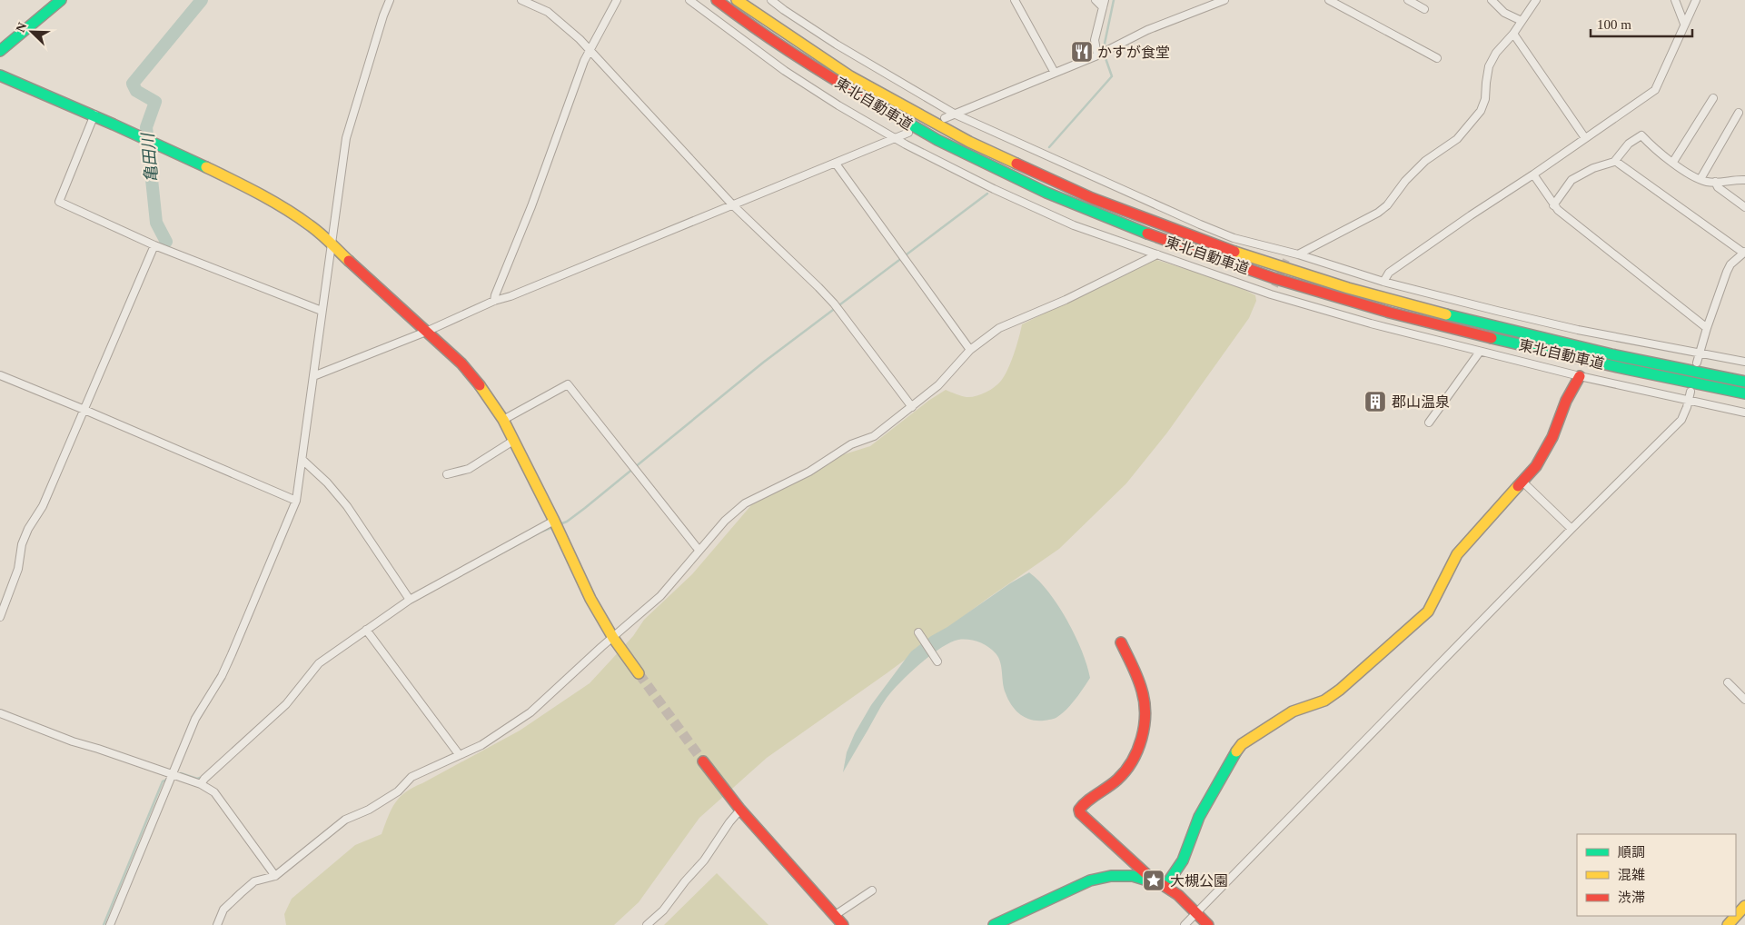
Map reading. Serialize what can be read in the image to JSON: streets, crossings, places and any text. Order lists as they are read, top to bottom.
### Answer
{
  "streets": {
    "main road": ["東北自動車道"]
  },
  "water": ["亀田川"],
  "places": {
    "restaurant": ["かすが食堂"],
    "building": ["郡山温泉"],
    "place": ["大槻公園"]
  },
  "legend": ["順調", "混雑", "渋滞"],
  "scale_bar": "100 m",
  "north": "top left"
}
